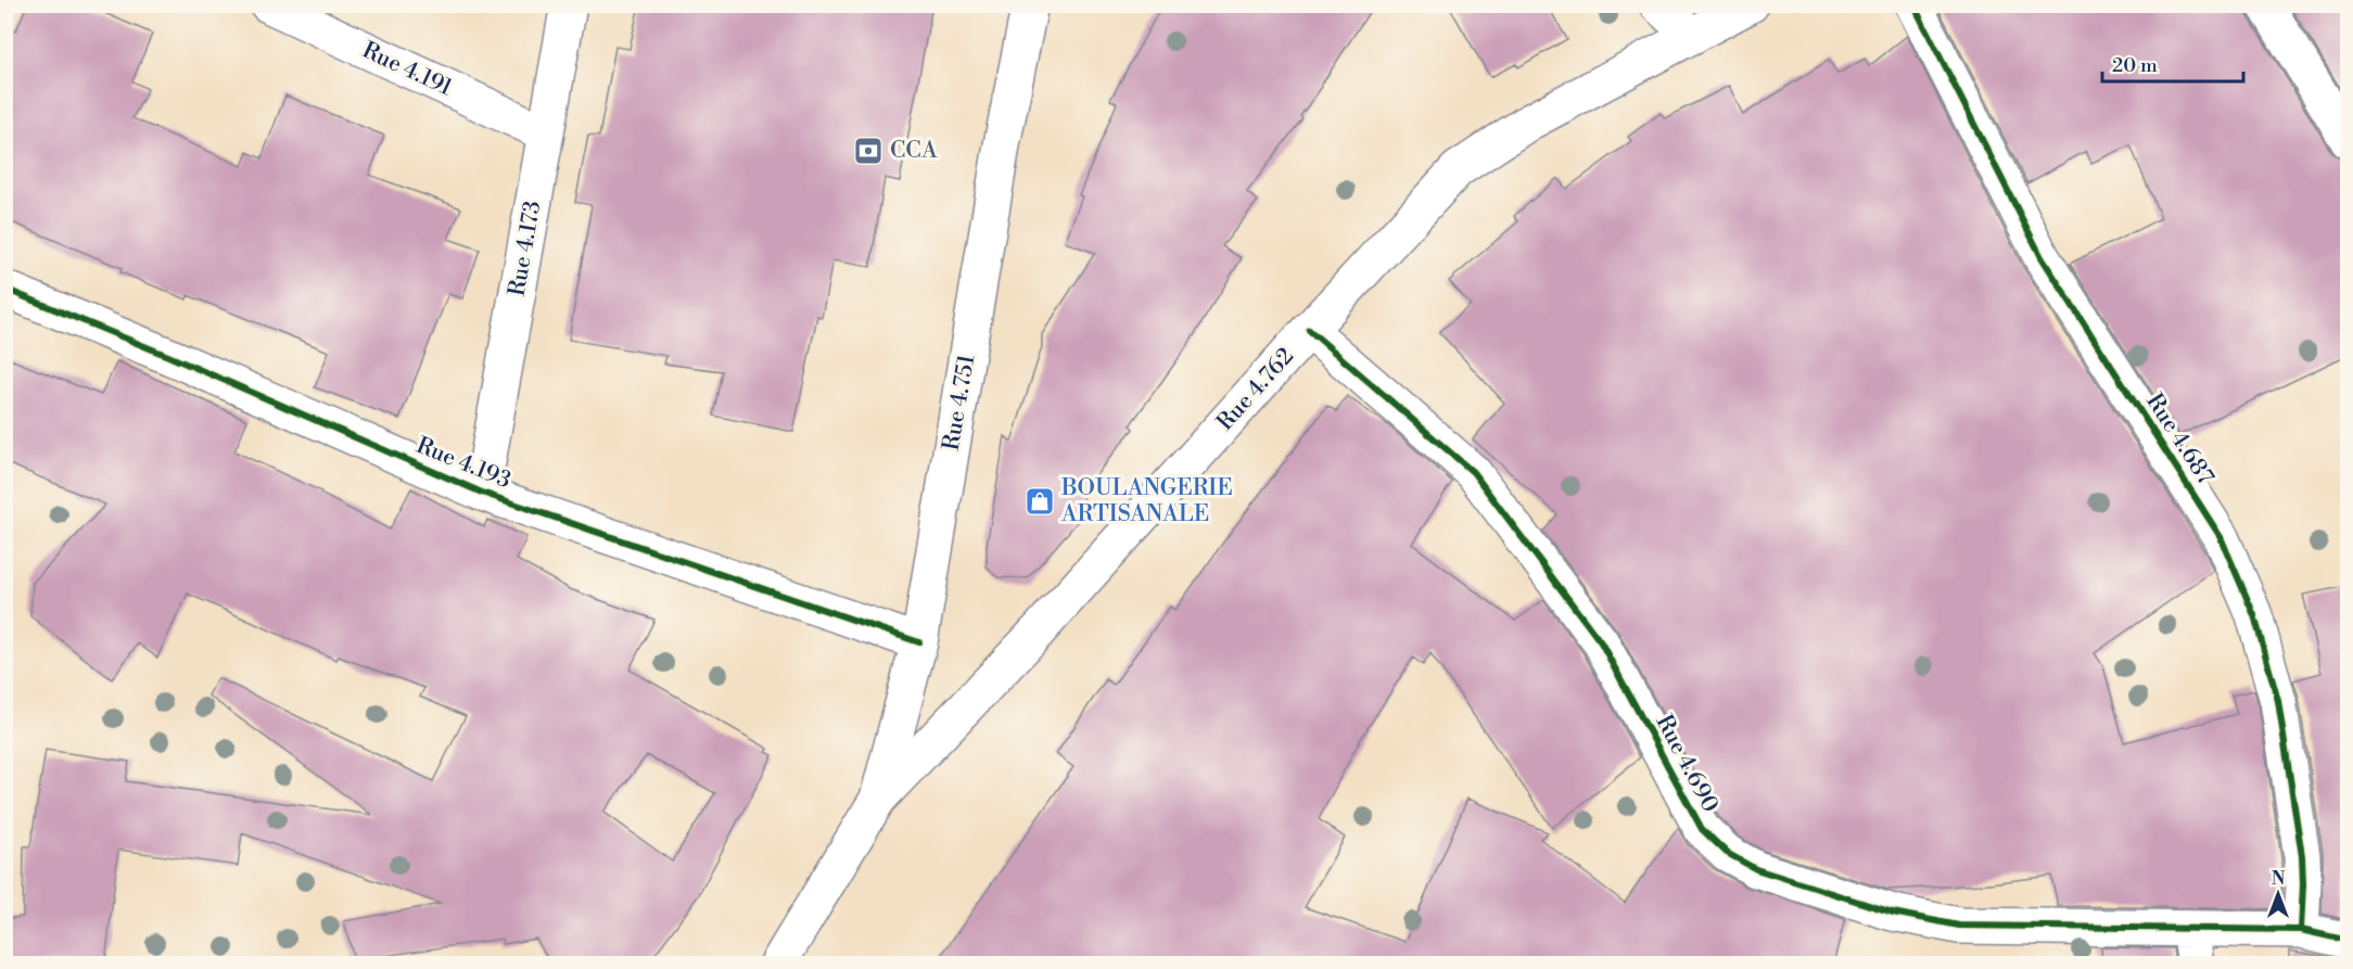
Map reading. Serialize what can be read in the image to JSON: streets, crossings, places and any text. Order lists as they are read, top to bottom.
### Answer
{
  "streets": {
    "street": [
      "Rue 4.191",
      "Rue 4.173",
      "Rue 4.762",
      "Rue 4.751",
      "Rue 4.687",
      "Rue 4.193",
      "Rue 4.690"
    ]
  },
  "crossings": [
    ["Rue 4.191", "Rue 4.173"],
    ["Rue 4.173", "Rue 4.193"],
    ["Rue 4.762", "Rue 4.751"],
    ["Rue 4.762", "Rue 4.690"],
    ["Rue 4.751", "Rue 4.193"],
    ["Rue 4.687", "Rue 4.690"]
  ],
  "places": {
    "bank": ["CCA"],
    "shop": ["BOULANGERIE ARTISANALE"]
  },
  "scale_bar": "20 m",
  "north": "top"
}
